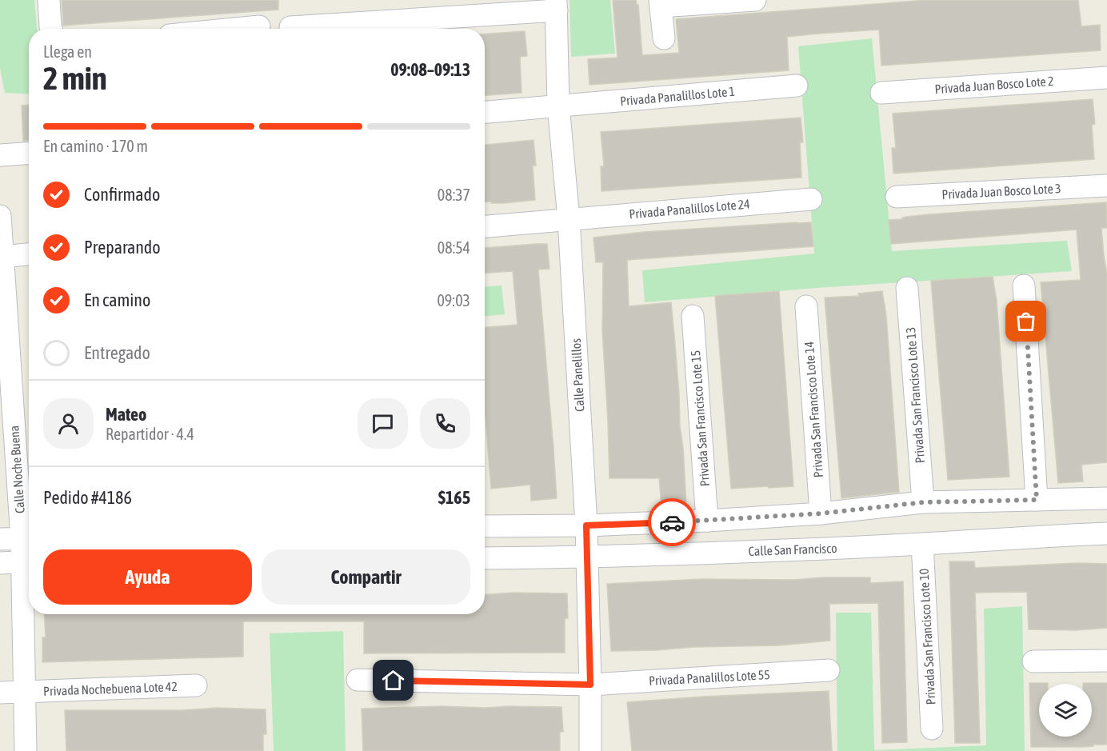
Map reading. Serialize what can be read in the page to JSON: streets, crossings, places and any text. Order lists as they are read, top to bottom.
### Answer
{
  "streets": {
    "street": [
      "Privada Juan Bosco Lote 2",
      "Privada Panalillos Lote 1",
      "Privada Juan Bosco Lote 3",
      "Privada Panalillos Lote 24",
      "Calle Panelillos",
      "Privada San Francisco Lote 13",
      "Privada San Francisco Lote 14",
      "Privada San Francisco Lote 15",
      "Calle Noche Buena",
      "Calle San Francisco",
      "Privada San Francisco Lote 10",
      "Privada Panalillos Lote 55",
      "Privada Nochebuena Lote 42"
    ]
  },
  "crossings": [
    ["Privada Panalillos Lote 1", "Calle Panelillos"],
    ["Privada Panalillos Lote 24", "Calle Panelillos"],
    ["Calle Panelillos", "Calle San Francisco"],
    ["Calle Panelillos", "Privada Panalillos Lote 55"],
    ["Calle Noche Buena", "Privada Nochebuena Lote 42"],
    ["Calle San Francisco", "Privada San Francisco Lote 10"]
  ],
  "page": {
    "heading": ["2 min", "Llega en", "09:08–09:13"],
    "panel": [
      "Mateo",
      "Repartidor · 4.4",
      "Pedido #4186",
      "$165"
    ],
    "bar": "En camino · 170 m",
    "list": [
      ["Confirmado", "08:37"],
      ["Preparando", "08:54"],
      ["En camino", "09:03"],
      "Entregado"
    ],
    "buttons": ["Ayuda", "Compartir"]
  }
}
